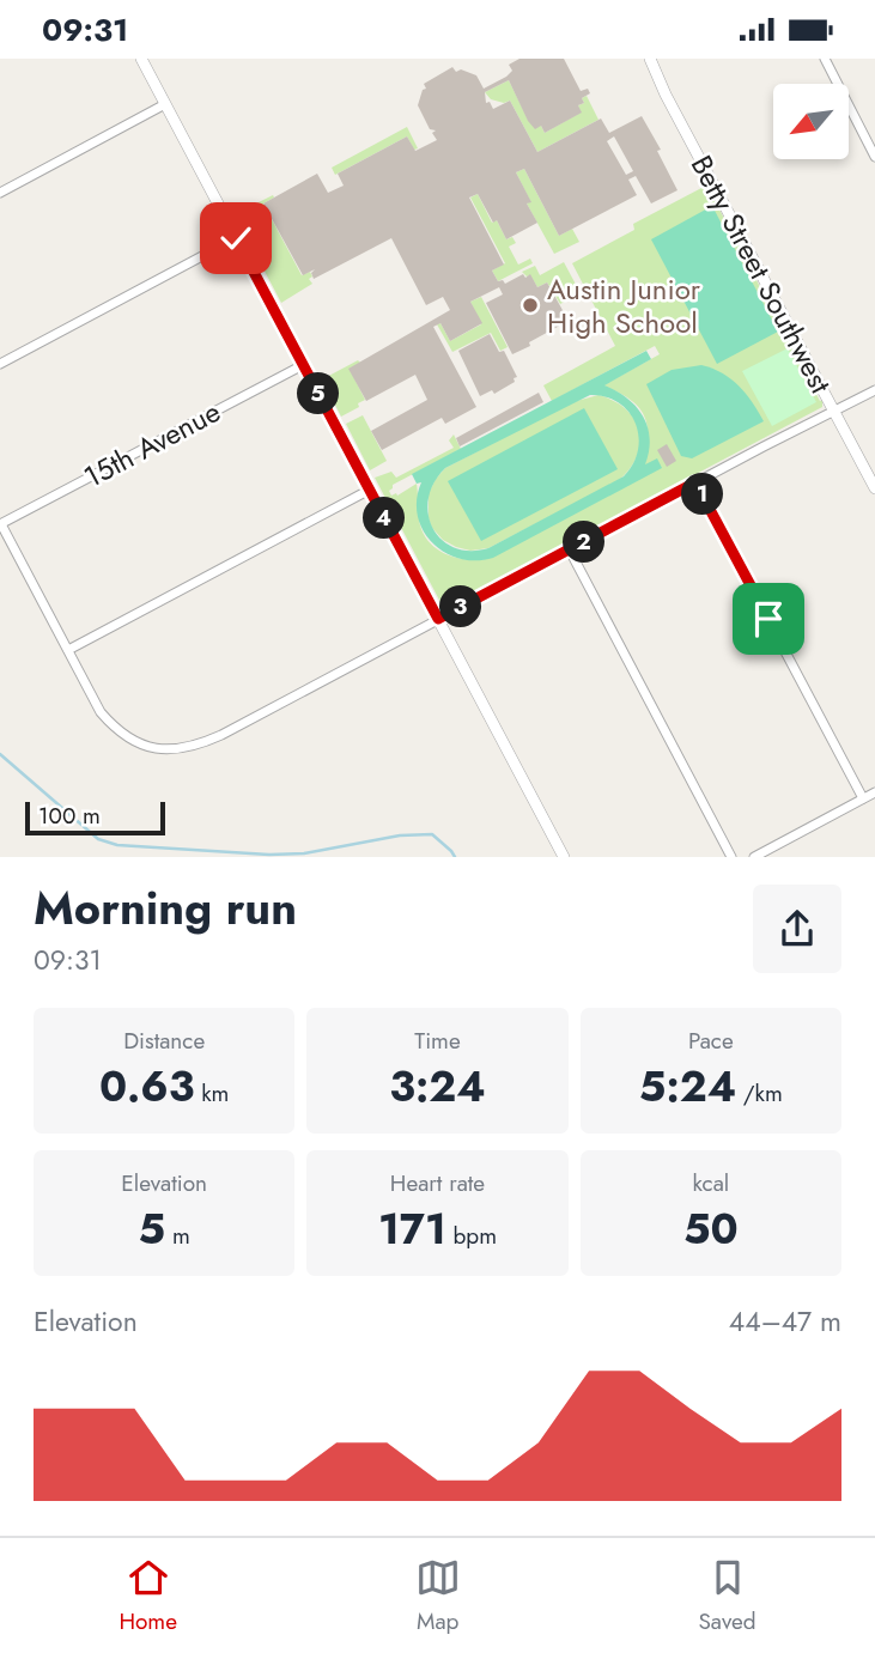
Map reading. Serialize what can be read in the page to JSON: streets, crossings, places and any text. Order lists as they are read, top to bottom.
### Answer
{
  "streets": {
    "street": ["Betty Street Southwest", "15th Avenue"]
  },
  "places": ["Austin Junior High School"],
  "scale_bar": "100 m",
  "north": "bottom left",
  "page": {
    "status": "09:31",
    "pins": [
      "5",
      "1",
      "4",
      "2",
      "3"
    ],
    "scale": "100 m",
    "heading": ["Morning run", "09:31"],
    "stats": [
      ["Distance", "0.63 km"],
      ["Time", "3:24"],
      ["Pace", "5:24 /km"],
      ["Elevation", "5 m"],
      ["Heart rate", "171 bpm"],
      ["kcal", "50"]
    ],
    "chart": ["Elevation", "44–47 m"],
    "tabs": ["Home", "Map", "Saved"]
  }
}
